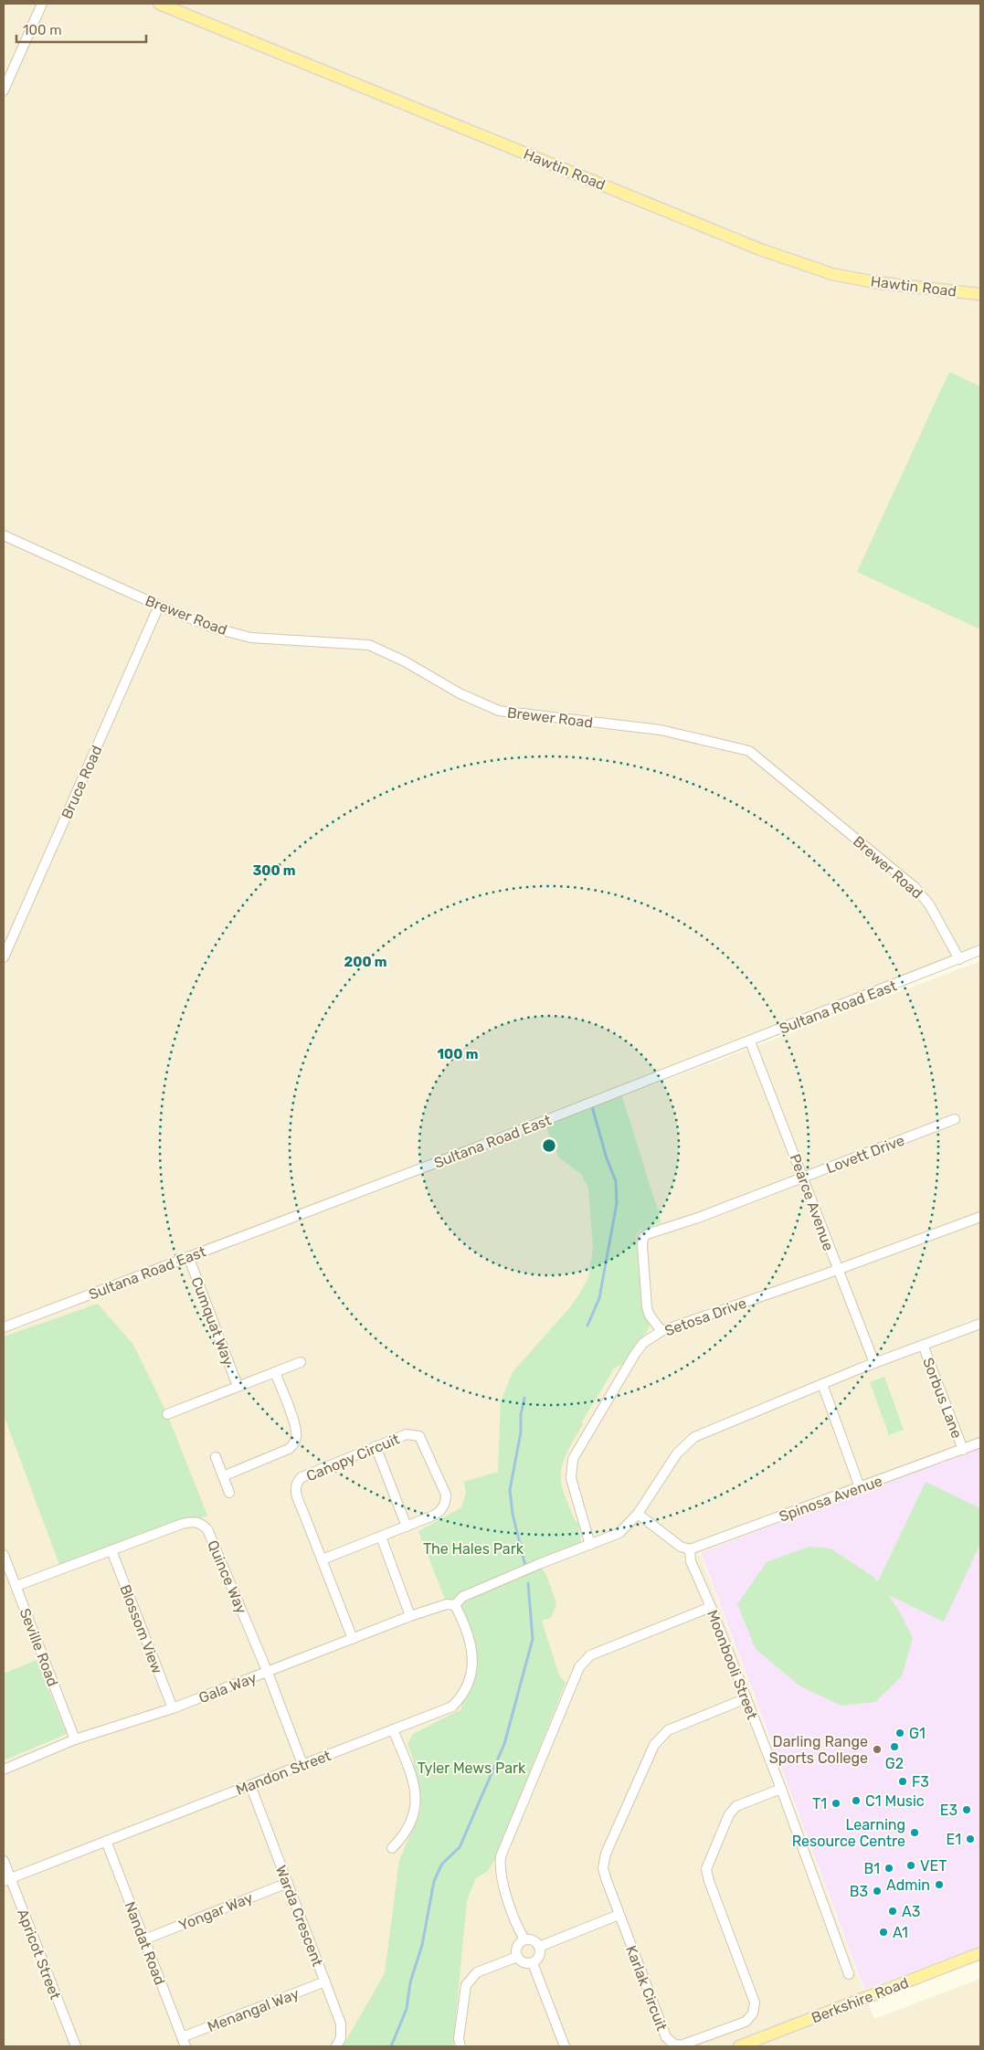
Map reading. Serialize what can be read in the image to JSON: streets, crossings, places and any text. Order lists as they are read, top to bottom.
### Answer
{
  "streets": {
    "main road": ["Hawtin Road", "Berkshire Road"],
    "street": [
      "Brewer Road",
      "Bruce Road",
      "Sultana Road East",
      "Lovett Drive",
      "Pearce Avenue",
      "Setosa Drive",
      "Cumquat Way",
      "Sorbus Lane",
      "Canopy Circuit",
      "Spinosa Avenue",
      "Quince Way",
      "Blossom View",
      "Seville Road",
      "Moonbooli Street",
      "Gala Way",
      "Mandon Street",
      "Yongar Way",
      "Warda Crescent",
      "Nandat Road",
      "Apricot Street",
      "Karlak Circuit",
      "Menangal Way"
    ]
  },
  "crossings": [
    ["Brewer Road", "Bruce Road"],
    ["Brewer Road", "Sultana Road East"],
    ["Sultana Road East", "Pearce Avenue"],
    ["Sultana Road East", "Cumquat Way"],
    ["Lovett Drive", "Pearce Avenue"],
    ["Lovett Drive", "Setosa Drive"],
    ["Pearce Avenue", "Setosa Drive"],
    ["Pearce Avenue", "Gala Way"],
    ["Setosa Drive", "Gala Way"],
    ["Sorbus Lane", "Spinosa Avenue"],
    ["Sorbus Lane", "Gala Way"],
    ["Canopy Circuit", "Gala Way"],
    ["Spinosa Avenue", "Moonbooli Street"],
    ["Quince Way", "Blossom View"],
    ["Quince Way", "Seville Road"],
    ["Quince Way", "Gala Way"],
    ["Quince Way", "Mandon Street"],
    ["Blossom View", "Gala Way"],
    ["Seville Road", "Gala Way"],
    ["Moonbooli Street", "Karlak Circuit"],
    ["Gala Way", "Mandon Street"],
    ["Mandon Street", "Warda Crescent"],
    ["Mandon Street", "Nandat Road"],
    ["Mandon Street", "Apricot Street"],
    ["Yongar Way", "Warda Crescent"],
    ["Yongar Way", "Nandat Road"],
    ["Warda Crescent", "Menangal Way"],
    ["Nandat Road", "Menangal Way"]
  ],
  "parks": ["The Hales Park", "Tyler Mews Park"],
  "places": [
    "G1",
    "G2",
    "Darling Range Sports College",
    "F3",
    "C1 Music",
    "T1",
    "E3",
    "Learning Resource Centre",
    "E1",
    "VET",
    "B1",
    "Admin",
    "B3",
    "A3",
    "A1"
  ],
  "scale_bar": "100 m",
  "rings": ["300 m", "200 m", "100 m"]
}
